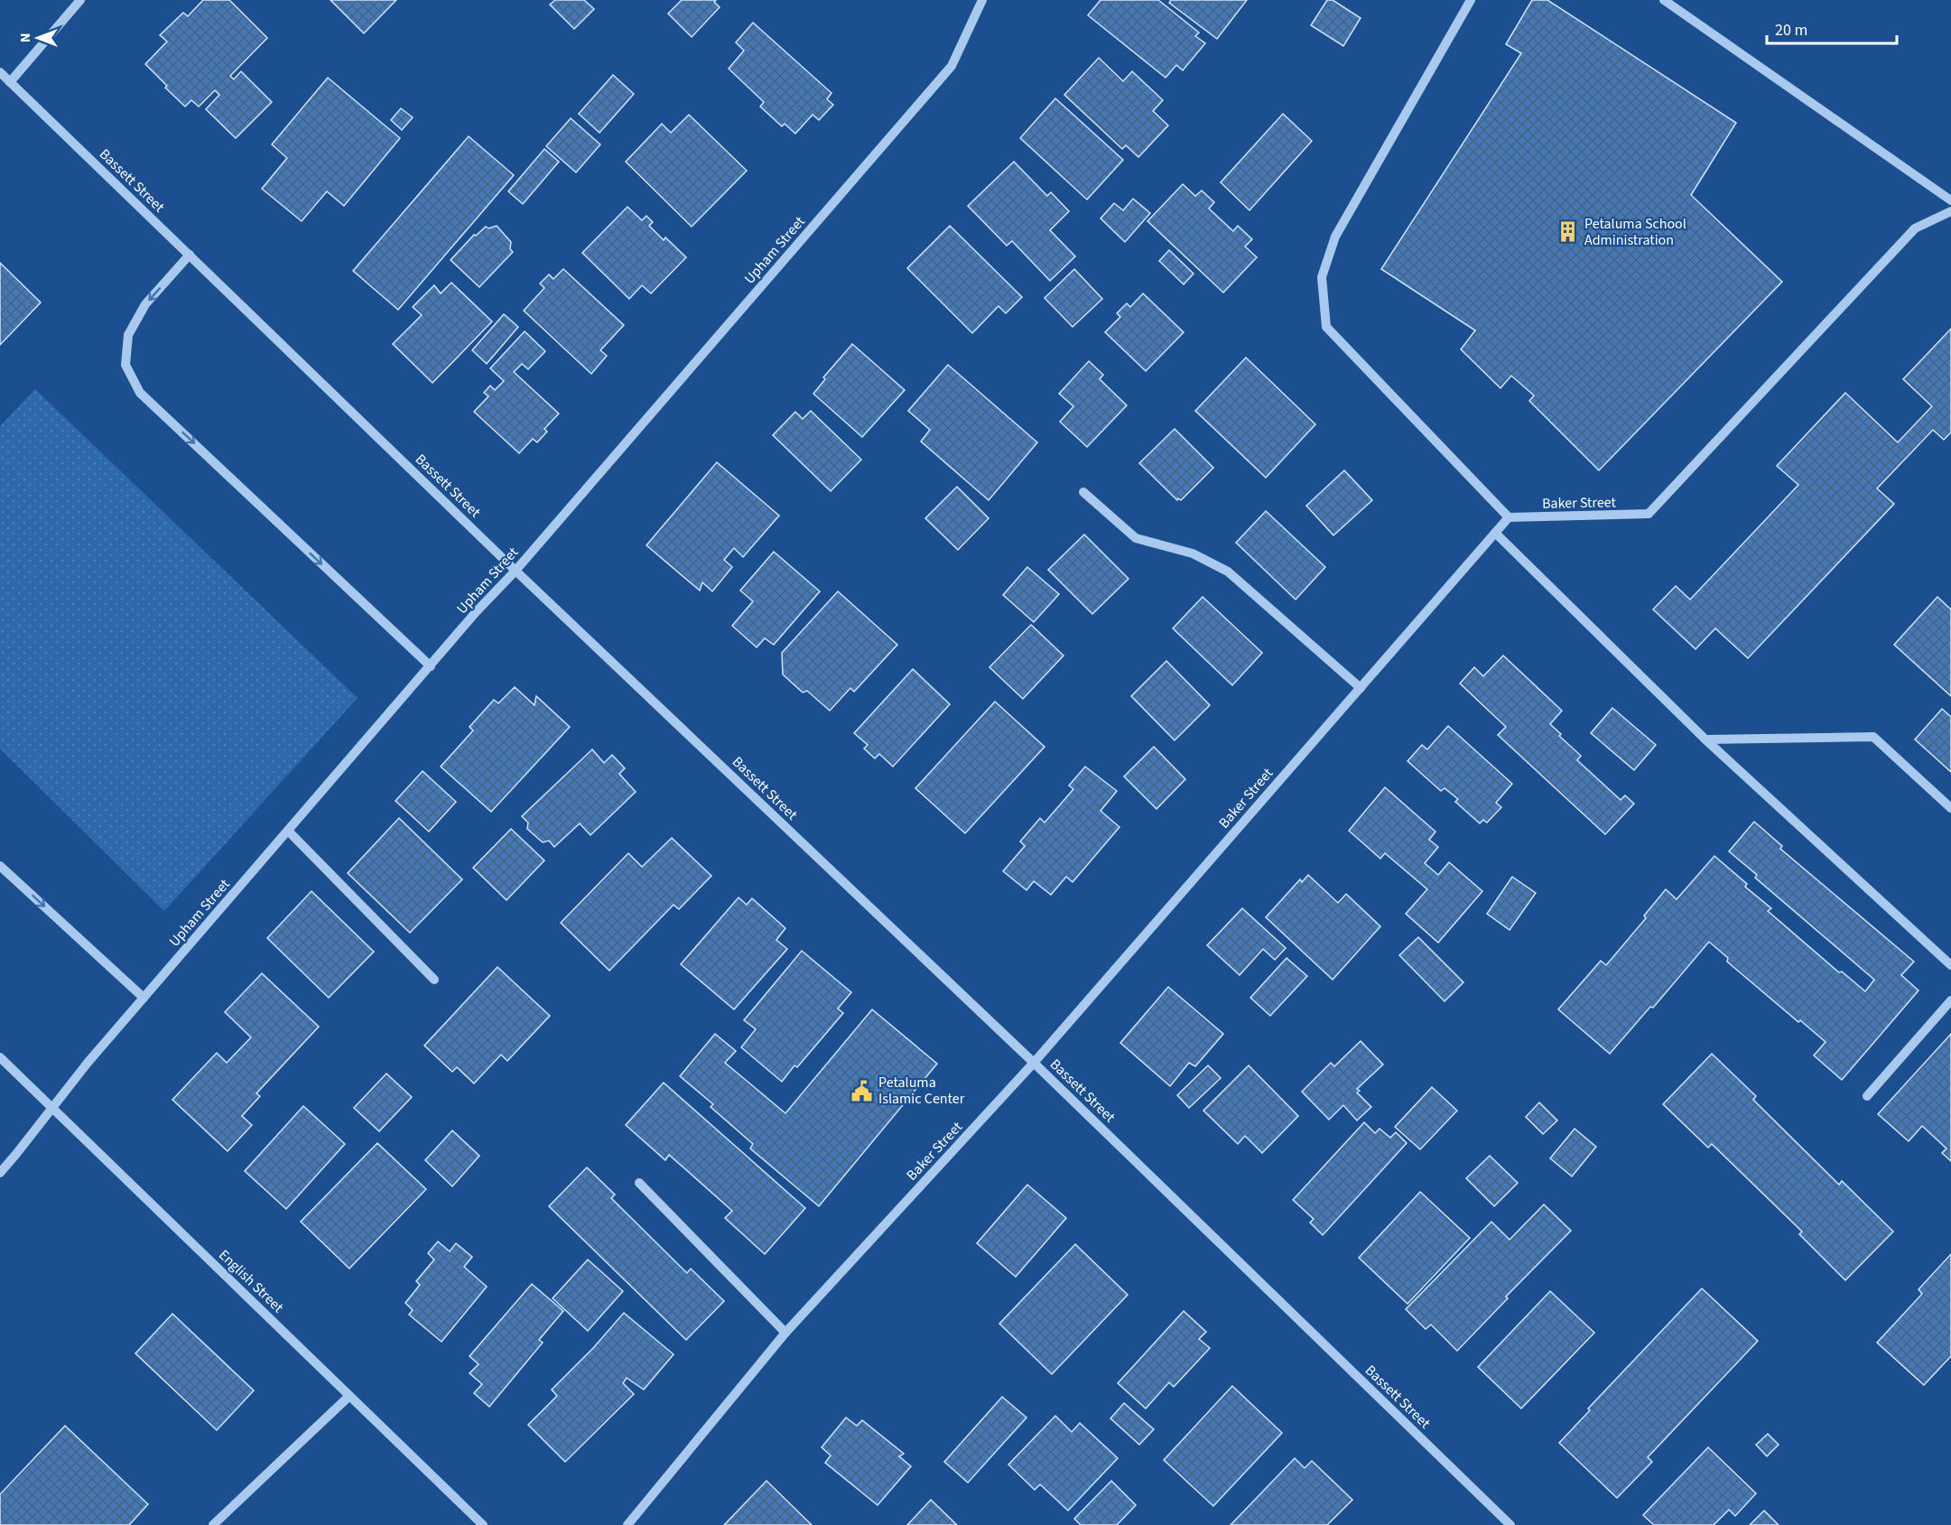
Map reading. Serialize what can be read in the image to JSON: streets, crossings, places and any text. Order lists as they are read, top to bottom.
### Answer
{
  "streets": {
    "street": [
      "Bassett Street",
      "Upham Street",
      "Baker Street",
      "English Street"
    ]
  },
  "crossings": [
    ["Bassett Street", "Upham Street"],
    ["Bassett Street", "Baker Street"],
    ["Upham Street", "English Street"]
  ],
  "places": {
    "building": ["Petaluma School Administration"],
    "public building": ["Petaluma Islamic Center"]
  },
  "scale_bar": "20 m",
  "north": "left"
}
